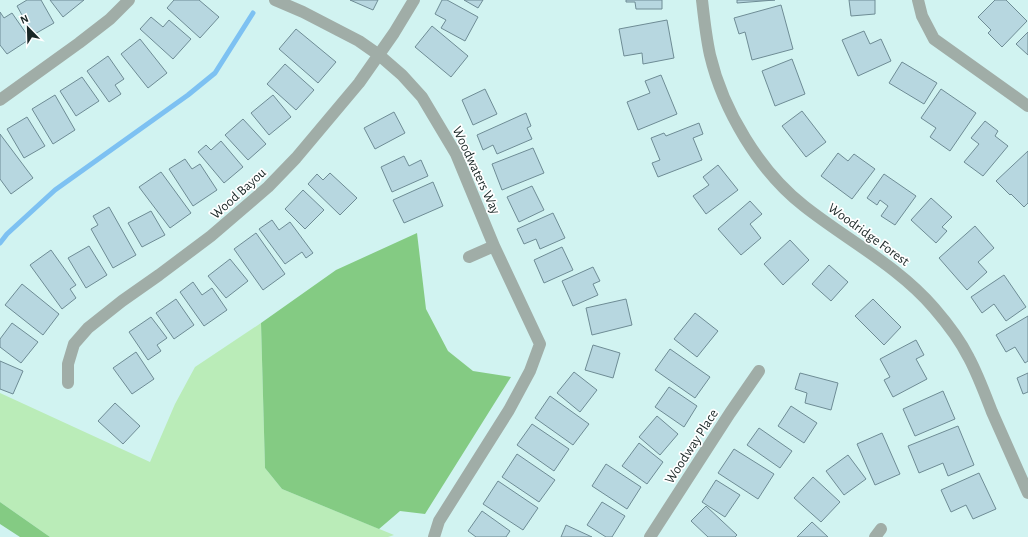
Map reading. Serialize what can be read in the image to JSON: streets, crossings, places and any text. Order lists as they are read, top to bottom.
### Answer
{
  "streets": {
    "street": [
      "Woodwaters Way",
      "Wood Bayou",
      "Woodridge Forest",
      "Woodway Place"
    ]
  },
  "crossings": [
    ["Woodwaters Way", "Wood Bayou"]
  ],
  "north": "top left"
}
